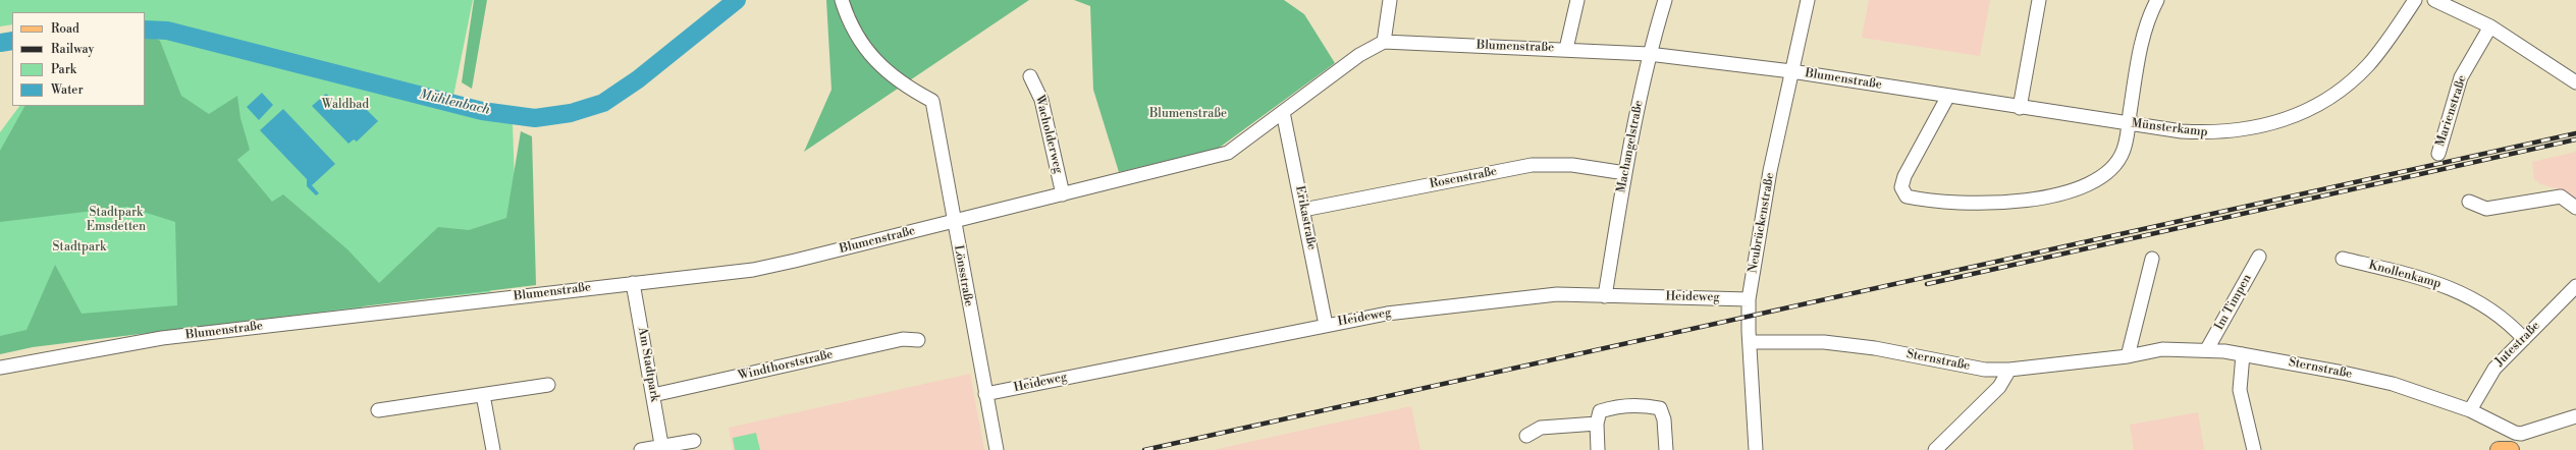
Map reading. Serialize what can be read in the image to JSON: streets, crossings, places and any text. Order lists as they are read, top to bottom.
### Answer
{
  "streets": {
    "street": [
      "Blumenstraße",
      "Marienstraße",
      "Münsterkamp",
      "Wacholderweg",
      "Machangelstraße",
      "Rosenstraße",
      "Erikastraße",
      "Neubrückenstraße",
      "Knollenkamp",
      "Lönsstraße",
      "Heideweg",
      "Im Timpen",
      "Jutestraße",
      "Sternstraße",
      "Am Stadtpark",
      "Windthorststraße"
    ]
  },
  "crossings": [
    ["Blumenstraße", "Münsterkamp"],
    ["Blumenstraße", "Wacholderweg"],
    ["Blumenstraße", "Machangelstraße"],
    ["Blumenstraße", "Erikastraße"],
    ["Blumenstraße", "Neubrückenstraße"],
    ["Blumenstraße", "Lönsstraße"],
    ["Blumenstraße", "Am Stadtpark"],
    ["Machangelstraße", "Rosenstraße"],
    ["Machangelstraße", "Heideweg"],
    ["Rosenstraße", "Erikastraße"],
    ["Erikastraße", "Heideweg"],
    ["Neubrückenstraße", "Heideweg"],
    ["Neubrückenstraße", "Sternstraße"],
    ["Knollenkamp", "Jutestraße"],
    ["Lönsstraße", "Heideweg"],
    ["Im Timpen", "Sternstraße"],
    ["Jutestraße", "Sternstraße"],
    ["Am Stadtpark", "Windthorststraße"]
  ],
  "water": ["Mühlenbach"],
  "parks": [
    "Waldbad",
    "Blumenstraße",
    "Stadtpark Emsdetten",
    "Stadtpark"
  ],
  "legend": [
    "Road",
    "Railway",
    "Park",
    "Water"
  ]
}
